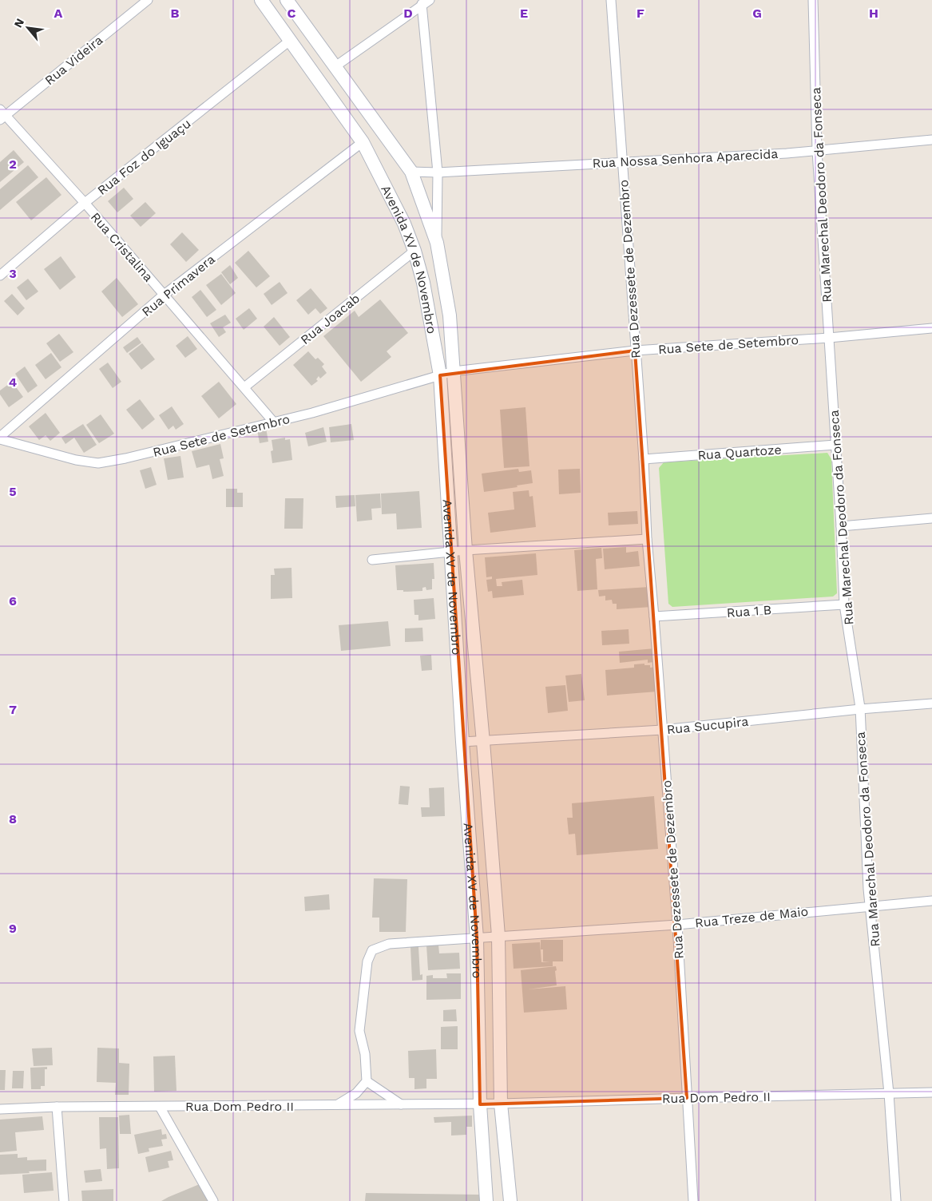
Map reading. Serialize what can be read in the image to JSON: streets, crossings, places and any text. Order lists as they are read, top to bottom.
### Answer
{
  "streets": {
    "main road": ["Avenida XV de Novembro"],
    "street": [
      "Rua Videira",
      "Rua Foz do Iguaçu",
      "Rua Nossa Senhora Aparecida",
      "Rua Marechal Deodoro da Fonseca",
      "Rua Cristalina",
      "Rua Dezessete de Dezembro",
      "Rua Primavera",
      "Rua Joacab",
      "Rua Sete de Setembro",
      "Rua Quartoze",
      "Rua 1 B",
      "Rua Sucupira",
      "Rua Treze de Maio",
      "Rua Dom Pedro II"
    ]
  },
  "crossings": [
    ["Rua Videira", "Rua Cristalina"],
    ["Rua Foz do Iguaçu", "Rua Cristalina"],
    ["Rua Foz do Iguaçu", "Avenida XV de Novembro"],
    ["Rua Nossa Senhora Aparecida", "Rua Marechal Deodoro da Fonseca"],
    ["Rua Nossa Senhora Aparecida", "Avenida XV de Novembro"],
    ["Rua Nossa Senhora Aparecida", "Rua Dezessete de Dezembro"],
    ["Rua Marechal Deodoro da Fonseca", "Rua Sete de Setembro"],
    ["Rua Marechal Deodoro da Fonseca", "Rua Quartoze"],
    ["Rua Marechal Deodoro da Fonseca", "Rua 1 B"],
    ["Rua Marechal Deodoro da Fonseca", "Rua Sucupira"],
    ["Rua Marechal Deodoro da Fonseca", "Rua Treze de Maio"],
    ["Rua Marechal Deodoro da Fonseca", "Rua Dom Pedro II"],
    ["Rua Cristalina", "Rua Primavera"],
    ["Rua Cristalina", "Rua Joacab"],
    ["Rua Cristalina", "Rua Sete de Setembro"],
    ["Avenida XV de Novembro", "Rua Primavera"],
    ["Avenida XV de Novembro", "Rua Joacab"],
    ["Avenida XV de Novembro", "Rua Sete de Setembro"],
    ["Avenida XV de Novembro", "Rua Sucupira"],
    ["Avenida XV de Novembro", "Rua Treze de Maio"],
    ["Avenida XV de Novembro", "Rua Dom Pedro II"],
    ["Rua Dezessete de Dezembro", "Rua Sete de Setembro"],
    ["Rua Dezessete de Dezembro", "Rua Quartoze"],
    ["Rua Dezessete de Dezembro", "Rua 1 B"],
    ["Rua Dezessete de Dezembro", "Rua Sucupira"],
    ["Rua Dezessete de Dezembro", "Rua Treze de Maio"],
    ["Rua Dezessete de Dezembro", "Rua Dom Pedro II"],
    ["Rua Primavera", "Rua Sete de Setembro"]
  ],
  "north": "top left",
  "grid": {
    "columns": [
      "A",
      "B",
      "C",
      "D",
      "E",
      "F",
      "G",
      "H"
    ],
    "rows": [
      "2",
      "3",
      "4",
      "5",
      "6",
      "7",
      "8",
      "9"
    ]
  }
}
